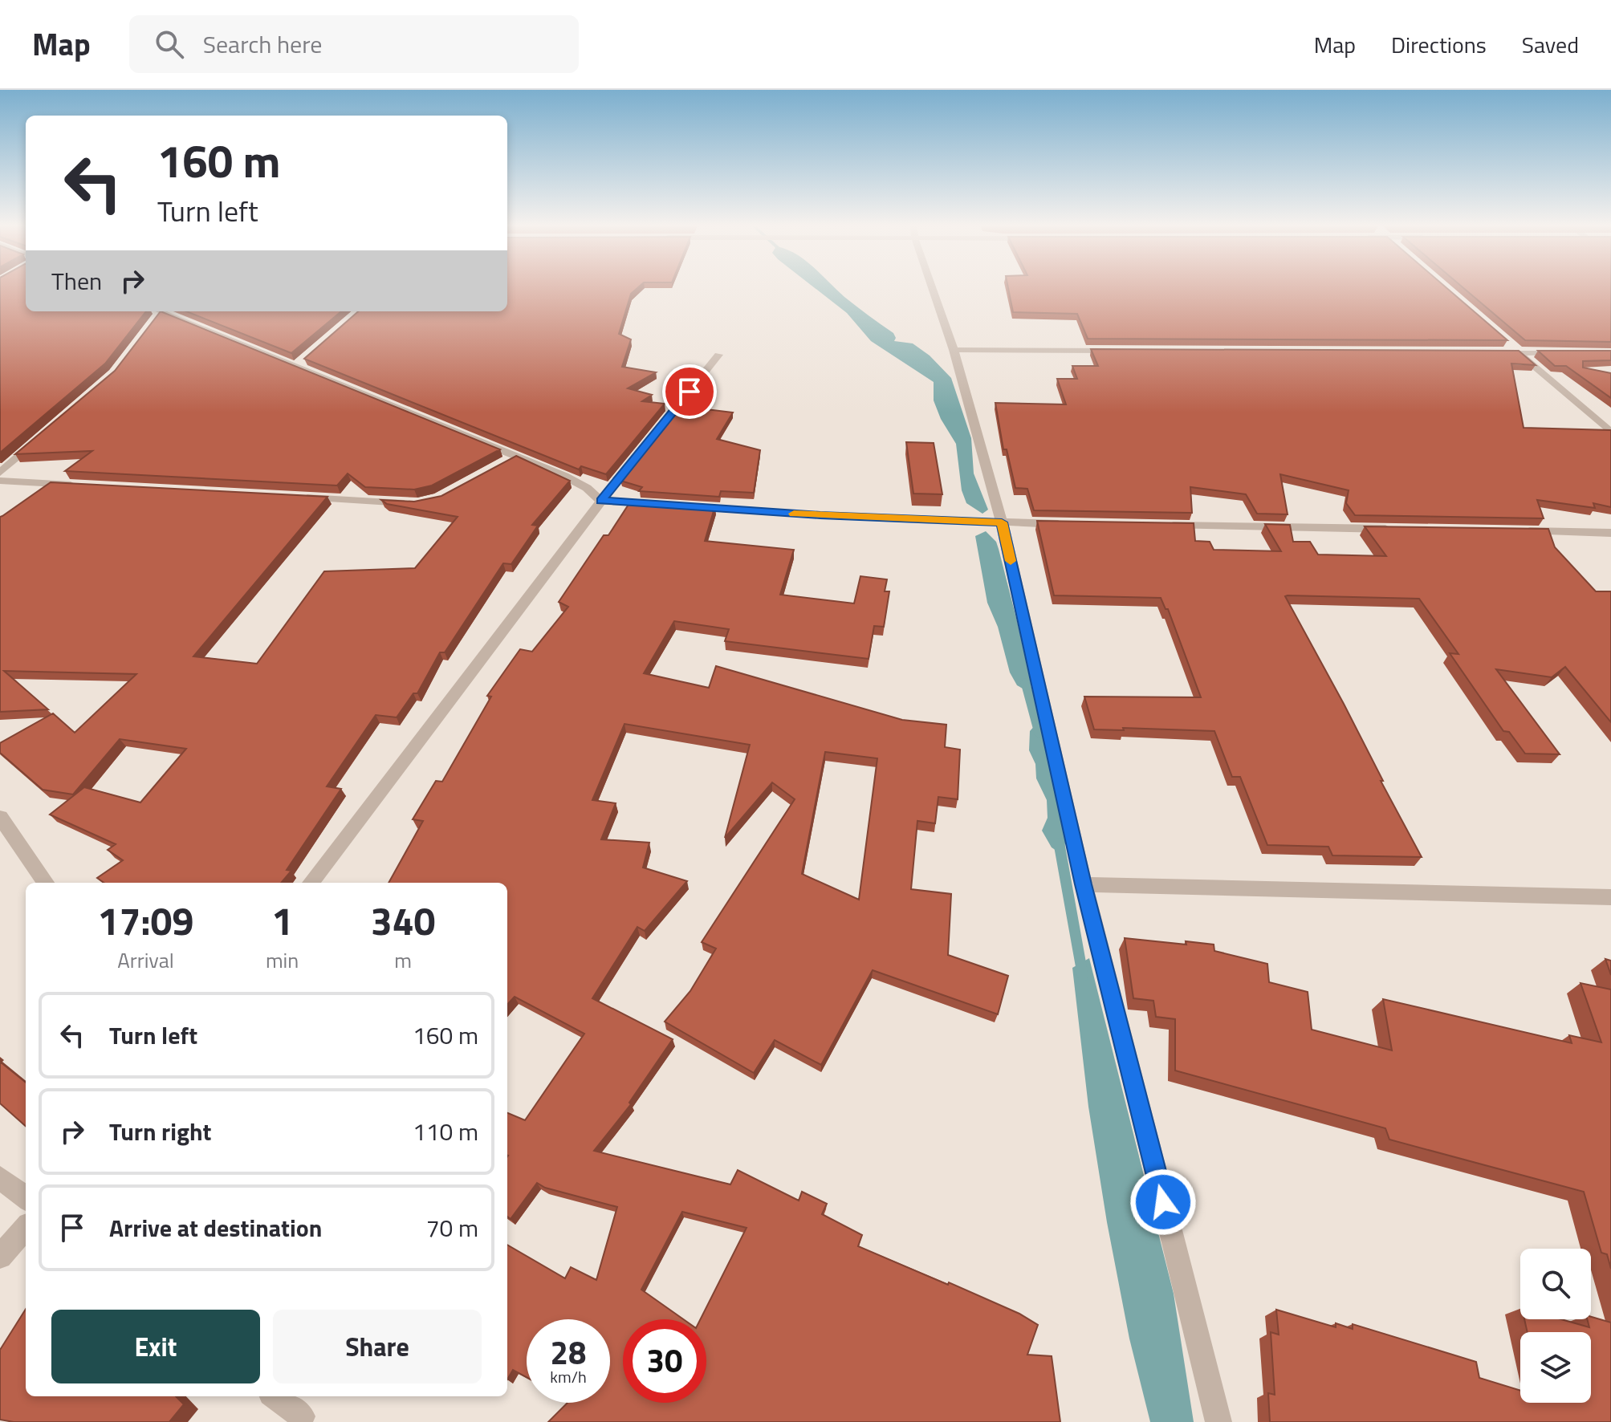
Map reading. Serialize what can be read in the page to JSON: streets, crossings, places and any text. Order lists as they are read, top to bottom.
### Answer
{
  "page": {
    "header": "Map",
    "search": "Search here",
    "nav": ["Map", "Directions", "Saved"],
    "turn": ["160 m", "Turn left"],
    "then": "Then",
    "eta": [
      "17:09",
      "Arrival",
      "1",
      "min",
      "340",
      "m"
    ],
    "list": [
      {
        "name": "Turn left",
        "value": "160 m"
      },
      {
        "name": "Turn right",
        "value": "110 m"
      },
      {
        "name": "Arrive at destination",
        "value": "70 m"
      }
    ],
    "buttons": ["Exit", "Share"],
    "speed": "28 km/h",
    "limit": "30"
  }
}
